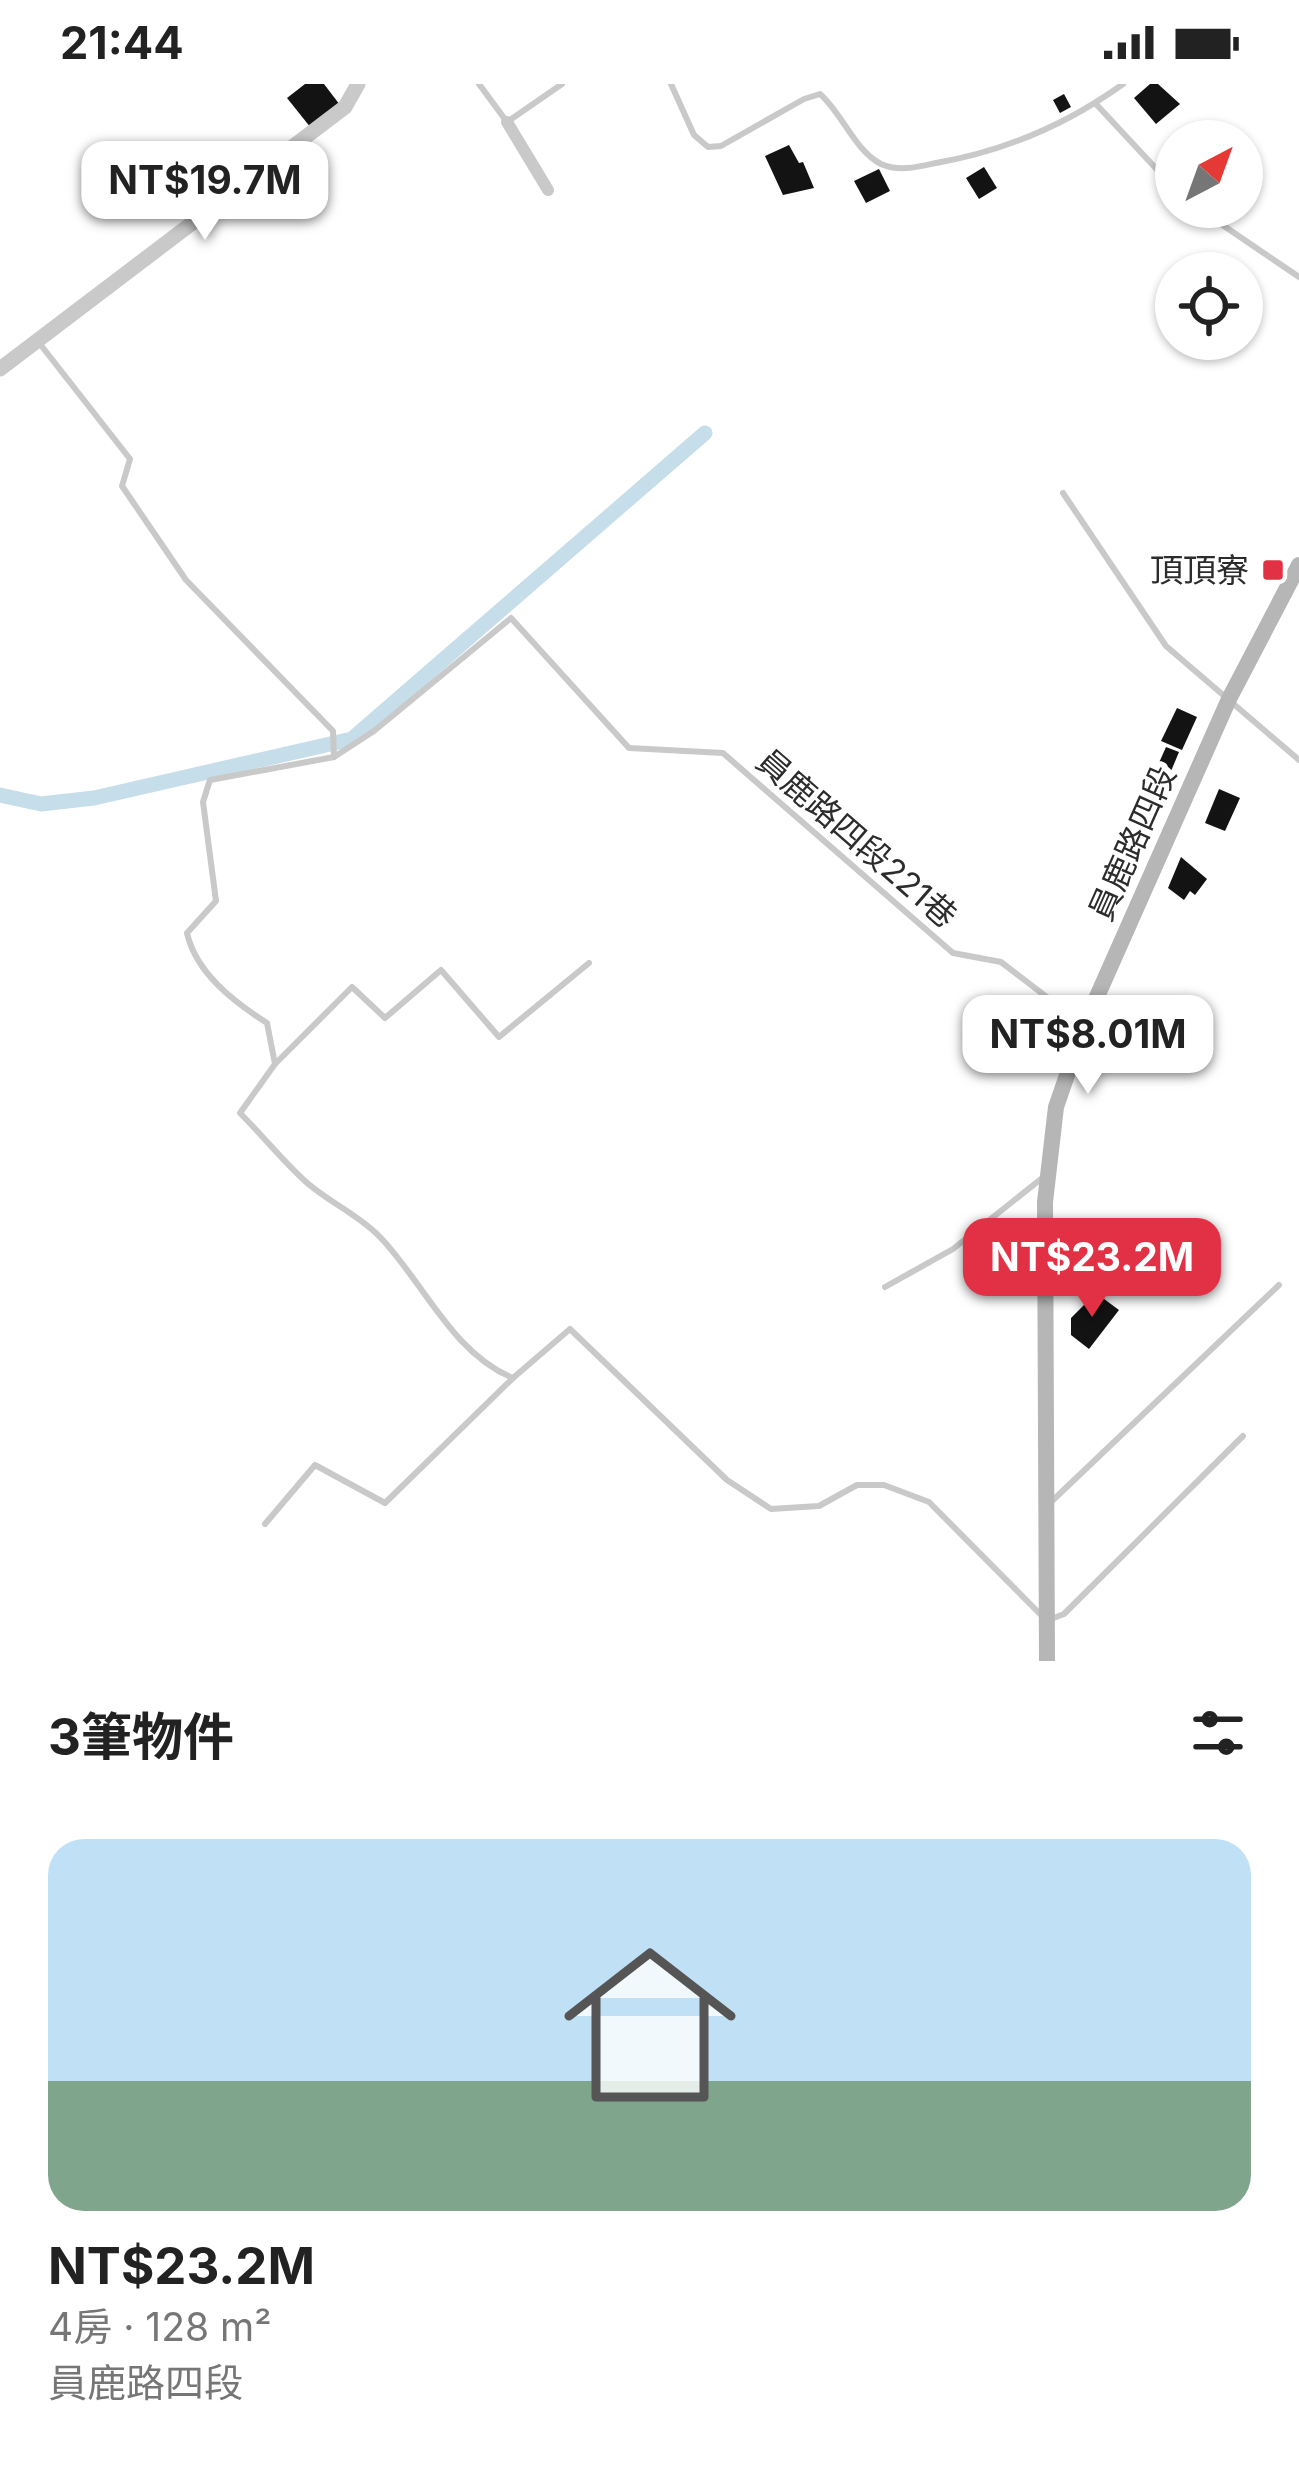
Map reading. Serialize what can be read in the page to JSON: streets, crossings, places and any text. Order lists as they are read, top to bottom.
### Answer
{
  "streets": {
    "main road": ["員鹿路四段"],
    "lane": ["員鹿路四段221巷"]
  },
  "crossings": [
    ["員鹿路四段221巷", "員鹿路四段"]
  ],
  "places": {
    "transit": ["頂頂寮"]
  },
  "north": "top right",
  "page": {
    "status": "21:44",
    "price": ["NT$19.7M", "NT$8.01M", "NT$23.2M"],
    "heading": "3筆物件",
    "list": [
      {
        "name": "NT$23.2M",
        "note": "4房 · 128 m² · 員鹿路四段"
      }
    ]
  }
}
